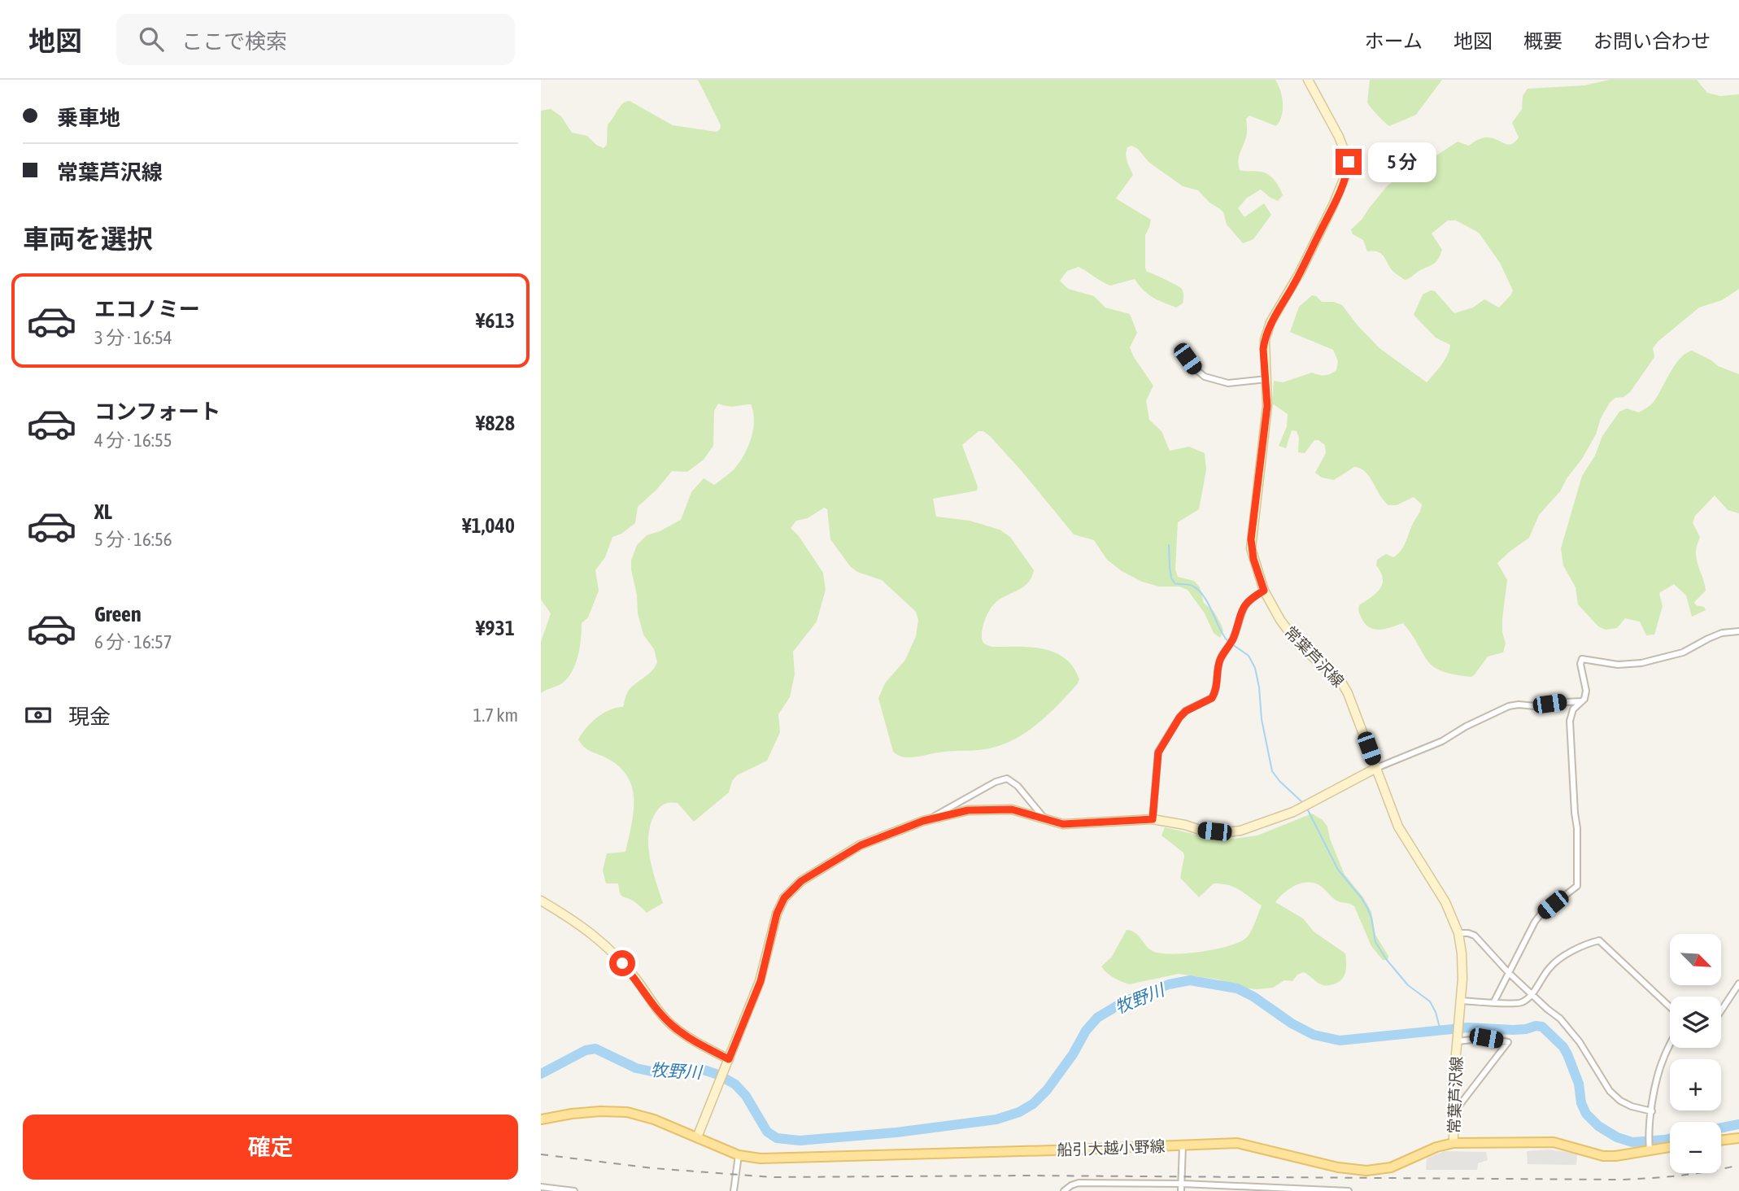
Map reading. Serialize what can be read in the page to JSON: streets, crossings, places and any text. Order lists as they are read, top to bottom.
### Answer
{
  "streets": {
    "main road": ["常葉芦沢線", "船引大越小野線"]
  },
  "crossings": [
    ["常葉芦沢線", "船引大越小野線"]
  ],
  "water": ["牧野川"],
  "north": "bottom right",
  "page": {
    "header": "地図",
    "search": "ここで検索",
    "nav": [
      "ホーム",
      "地図",
      "概要",
      "お問い合わせ"
    ],
    "banner": ["乗車地", "常葉芦沢線"],
    "bubble": "5 分",
    "heading": "車両を選択",
    "list": [
      {
        "name": "エコノミー",
        "note": "3 分 · 16:54",
        "value": "¥613"
      },
      {
        "name": "コンフォート",
        "note": "4 分 · 16:55",
        "value": "¥828"
      },
      {
        "name": "XL",
        "note": "5 分 · 16:56",
        "value": "¥1,040"
      },
      {
        "name": "Green",
        "note": "6 分 · 16:57",
        "value": "¥931"
      }
    ],
    "pay": ["現金", "1.7 km"],
    "map_buttons": ["+", "−"],
    "buttons": "確定"
  }
}
